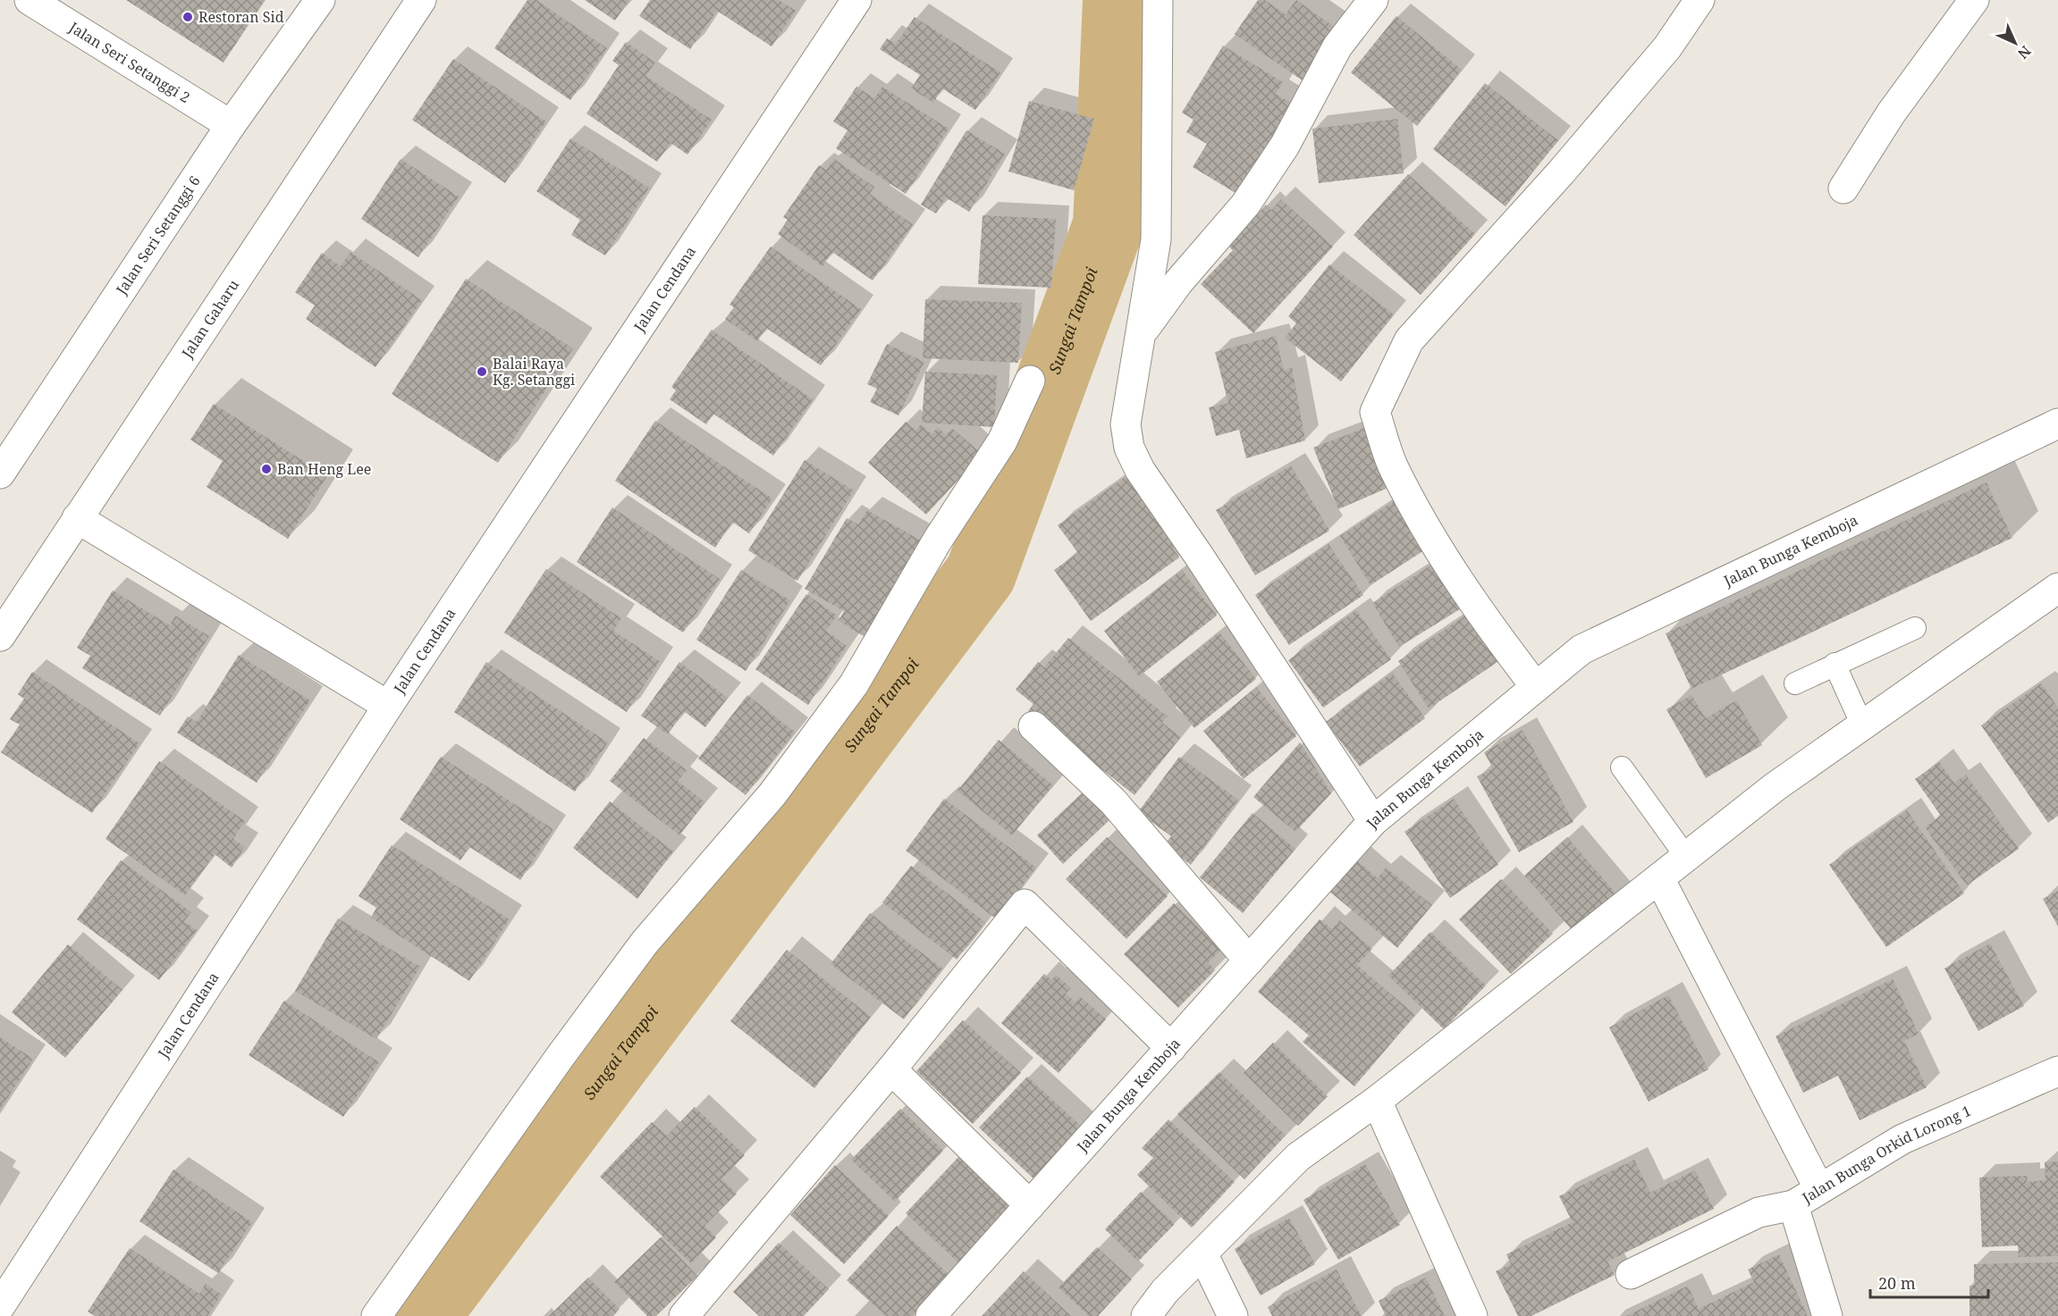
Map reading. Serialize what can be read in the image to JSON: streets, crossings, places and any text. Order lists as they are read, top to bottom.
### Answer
{
  "streets": {
    "street": [
      "Jalan Seri Setanggi 2",
      "Jalan Seri Setanggi 6",
      "Jalan Cendana",
      "Jalan Gaharu",
      "Jalan Bunga Kemboja",
      "Jalan Bunga Orkid Lorong 1"
    ]
  },
  "crossings": [
    ["Jalan Seri Setanggi 2", "Jalan Seri Setanggi 6"]
  ],
  "water": ["Sungai Tampoi"],
  "places": ["Restoran Sid", "Balai Raya Kg. Setanggi", "Ban Heng Lee"],
  "scale_bar": "20 m",
  "north": "bottom right"
}
